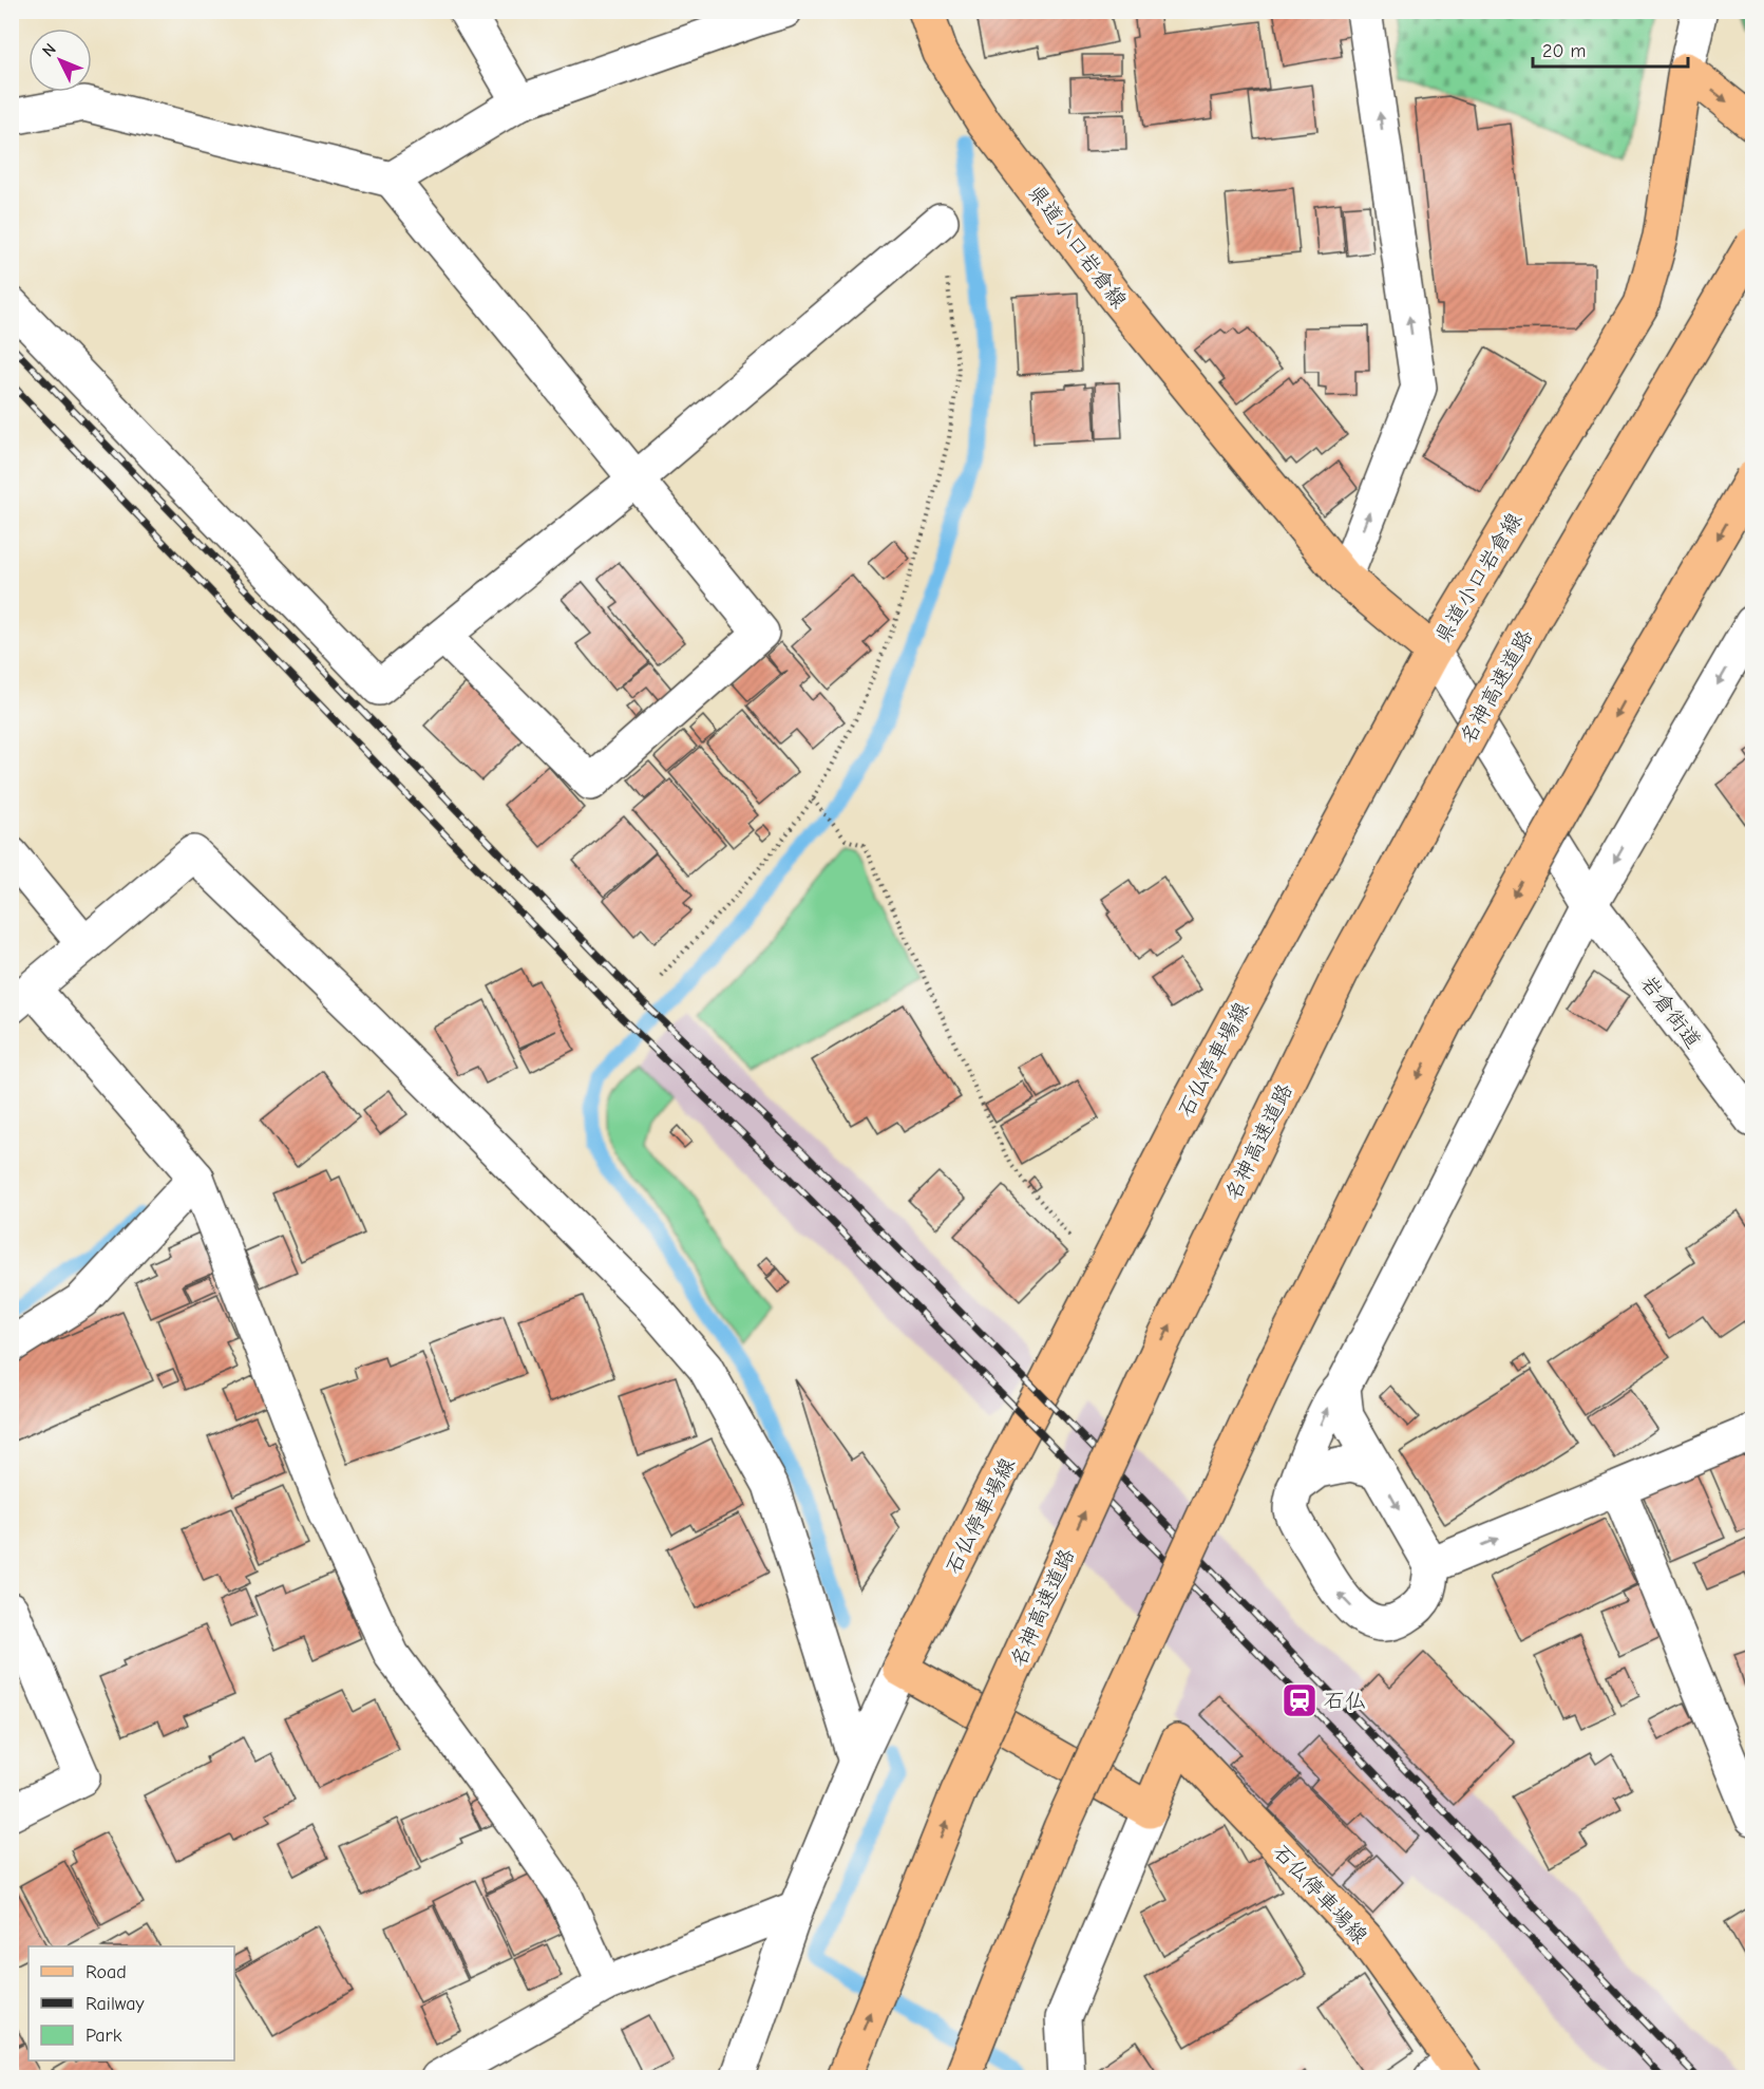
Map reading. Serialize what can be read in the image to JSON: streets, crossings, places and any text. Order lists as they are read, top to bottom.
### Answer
{
  "streets": {
    "main road": ["県道小口岩倉線", "名神高速道路", "石仏停車場線"],
    "street": ["岩倉街道"]
  },
  "crossings": [
    ["県道小口岩倉線", "岩倉街道"],
    ["県道小口岩倉線", "石仏停車場線"],
    ["岩倉街道", "石仏停車場線"]
  ],
  "places": {
    "station": ["石仏"]
  },
  "legend": ["Road", "Railway", "Park"],
  "scale_bar": "20 m",
  "north": "top left"
}
